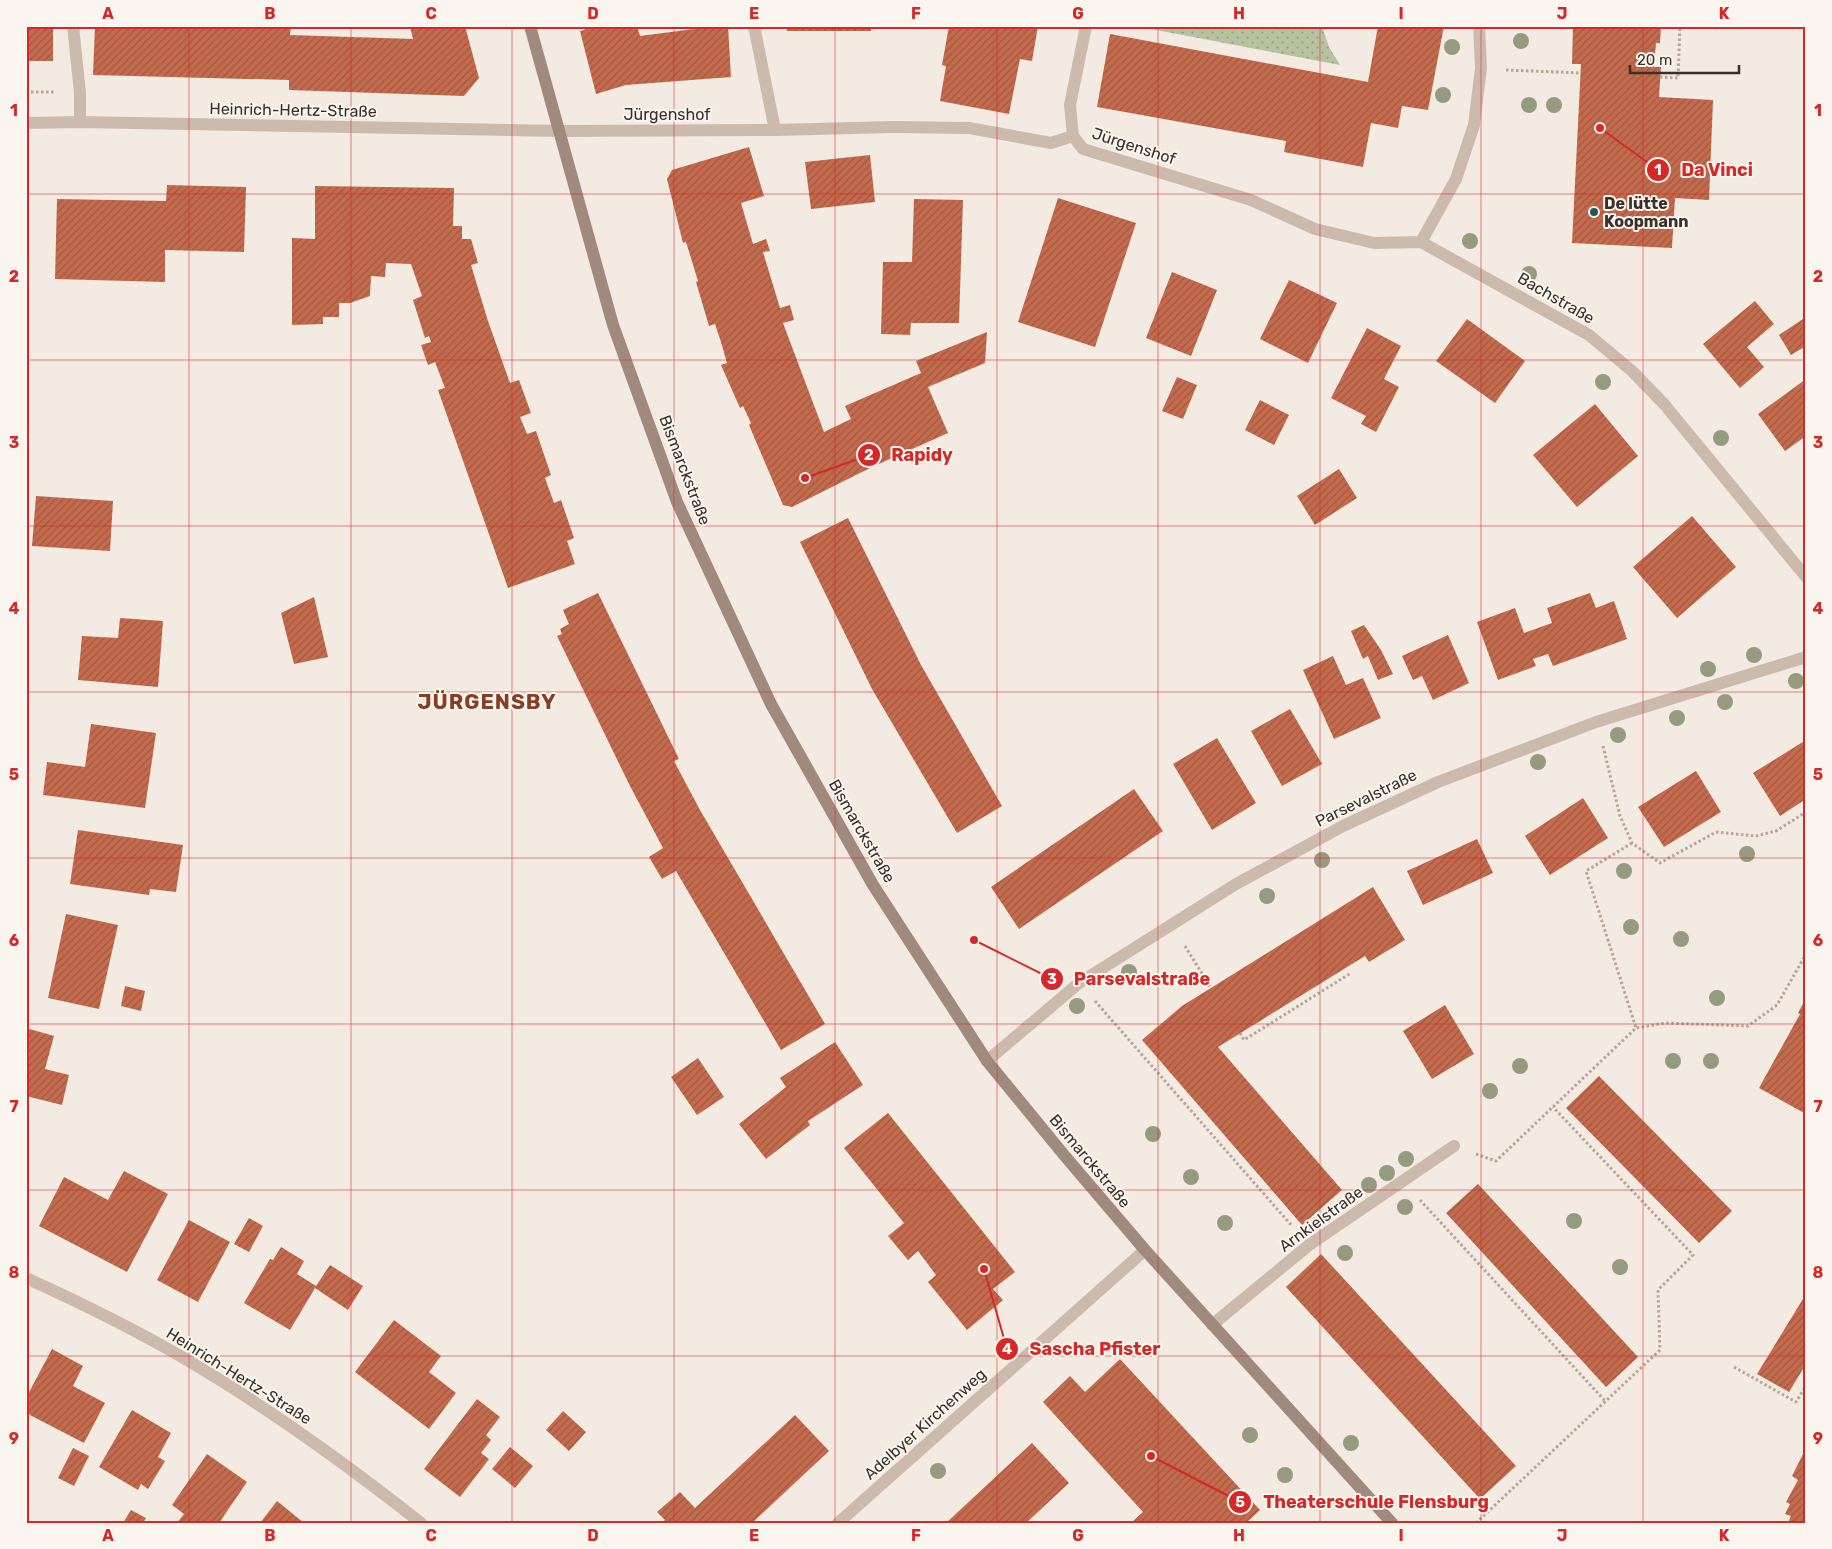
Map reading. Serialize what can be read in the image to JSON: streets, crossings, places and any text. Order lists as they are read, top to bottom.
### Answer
{
  "streets": {
    "main road": ["Bismarckstraße"],
    "street": [
      "Heinrich-Hertz-Straße",
      "Jürgenshof",
      "Bachstraße",
      "Parsevalstraße",
      "Arnkielstraße",
      "Adelbyer Kirchenweg"
    ]
  },
  "crossings": [
    ["Heinrich-Hertz-Straße", "Jürgenshof"],
    ["Heinrich-Hertz-Straße", "Bismarckstraße"],
    ["Jürgenshof", "Bachstraße"],
    ["Jürgenshof", "Bismarckstraße"],
    ["Bismarckstraße", "Parsevalstraße"],
    ["Bismarckstraße", "Arnkielstraße"],
    ["Bismarckstraße", "Adelbyer Kirchenweg"]
  ],
  "districts": ["JÜRGENSBY"],
  "places": [
    "Da Vinci",
    "De lütte Koopmann",
    "Rapidy",
    "Parsevalstraße",
    "Sascha Pfister",
    "Theaterschule Flensburg"
  ],
  "scale_bar": "20 m",
  "grid": {
    "columns": [
      "A",
      "B",
      "C",
      "D",
      "E",
      "F",
      "G",
      "H",
      "I",
      "J",
      "K"
    ],
    "rows": [
      "1",
      "2",
      "3",
      "4",
      "5",
      "6",
      "7",
      "8",
      "9"
    ]
  }
}
